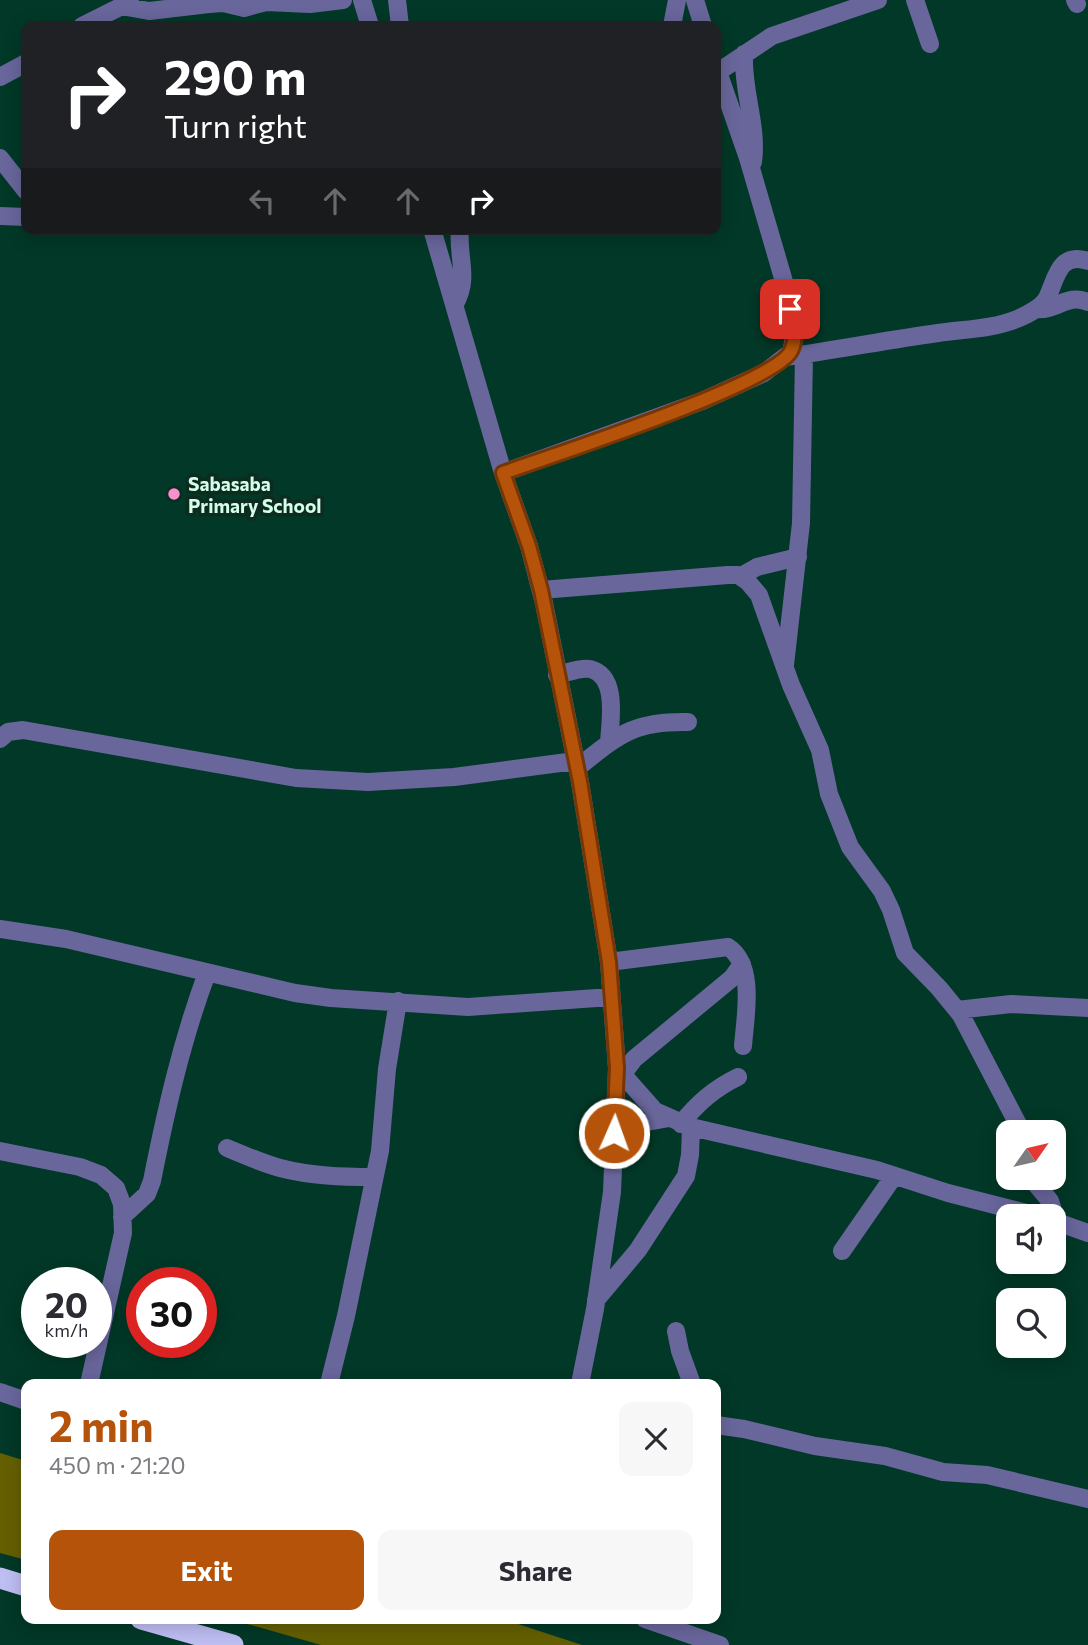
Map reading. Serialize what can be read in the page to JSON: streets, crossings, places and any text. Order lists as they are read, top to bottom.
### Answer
{
  "places": ["Sabasaba Primary School"],
  "north": "top right",
  "page": {
    "turn": ["290 m", "Turn right"],
    "speed": "20 km/h",
    "limit": "30",
    "heading": ["2 min", "450 m · 21:20"],
    "buttons": ["Exit", "Share"]
  }
}
